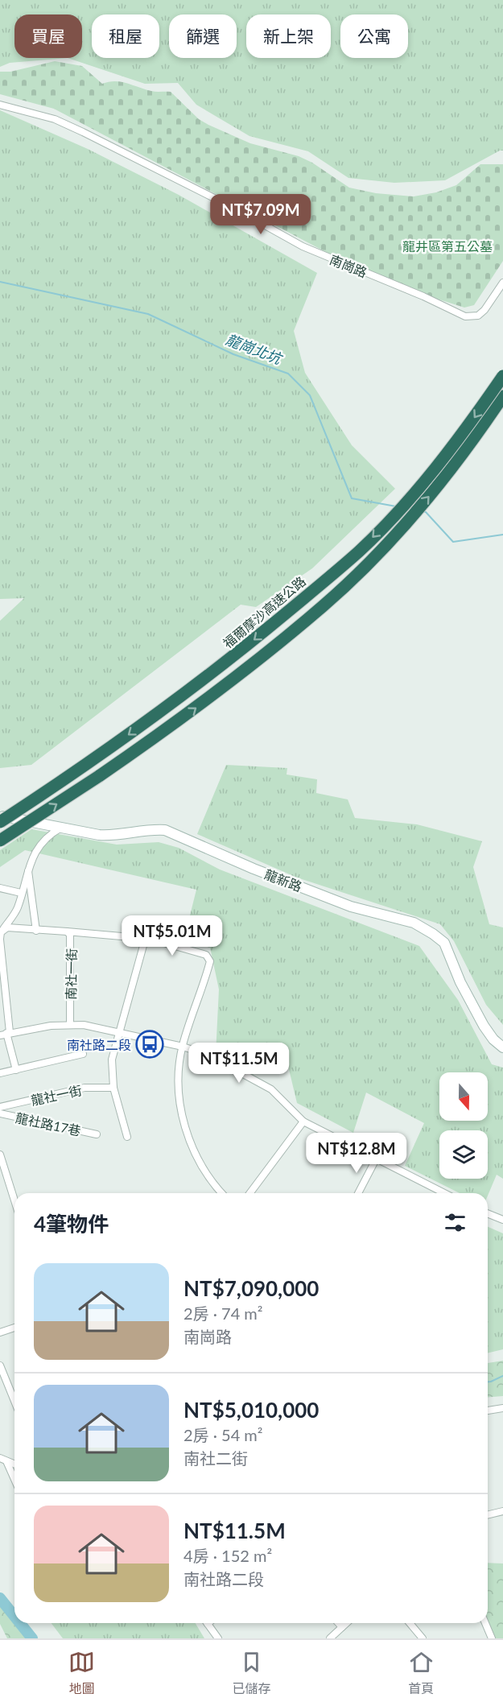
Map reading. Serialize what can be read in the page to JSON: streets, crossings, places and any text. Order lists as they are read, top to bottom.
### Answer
{
  "streets": {
    "highway": ["福爾摩沙高速公路"],
    "street": [
      "南崗路",
      "龍新路",
      "南社一街",
      "龍社一街",
      "龍社路17巷"
    ]
  },
  "water": ["龍崗北坑"],
  "parks": ["龍井區第五公墓"],
  "places": {
    "bus stop": ["南社路二段"]
  },
  "north": "bottom",
  "page": {
    "chip": [
      "買屋",
      "租屋",
      "篩選",
      "新上架",
      "公寓"
    ],
    "price": [
      "NT$7.09M",
      "NT$5.01M",
      "NT$11.5M",
      "NT$12.8M"
    ],
    "heading": "4筆物件",
    "list": [
      {
        "name": "NT$7,090,000",
        "note": "2房 · 74 m² · 南崗路"
      },
      {
        "name": "NT$5,010,000",
        "note": "2房 · 54 m² · 南社二街"
      },
      {
        "name": "NT$11.5M",
        "note": "4房 · 152 m² · 南社路二段"
      }
    ],
    "tabs": ["地圖", "已儲存", "首頁"]
  }
}
